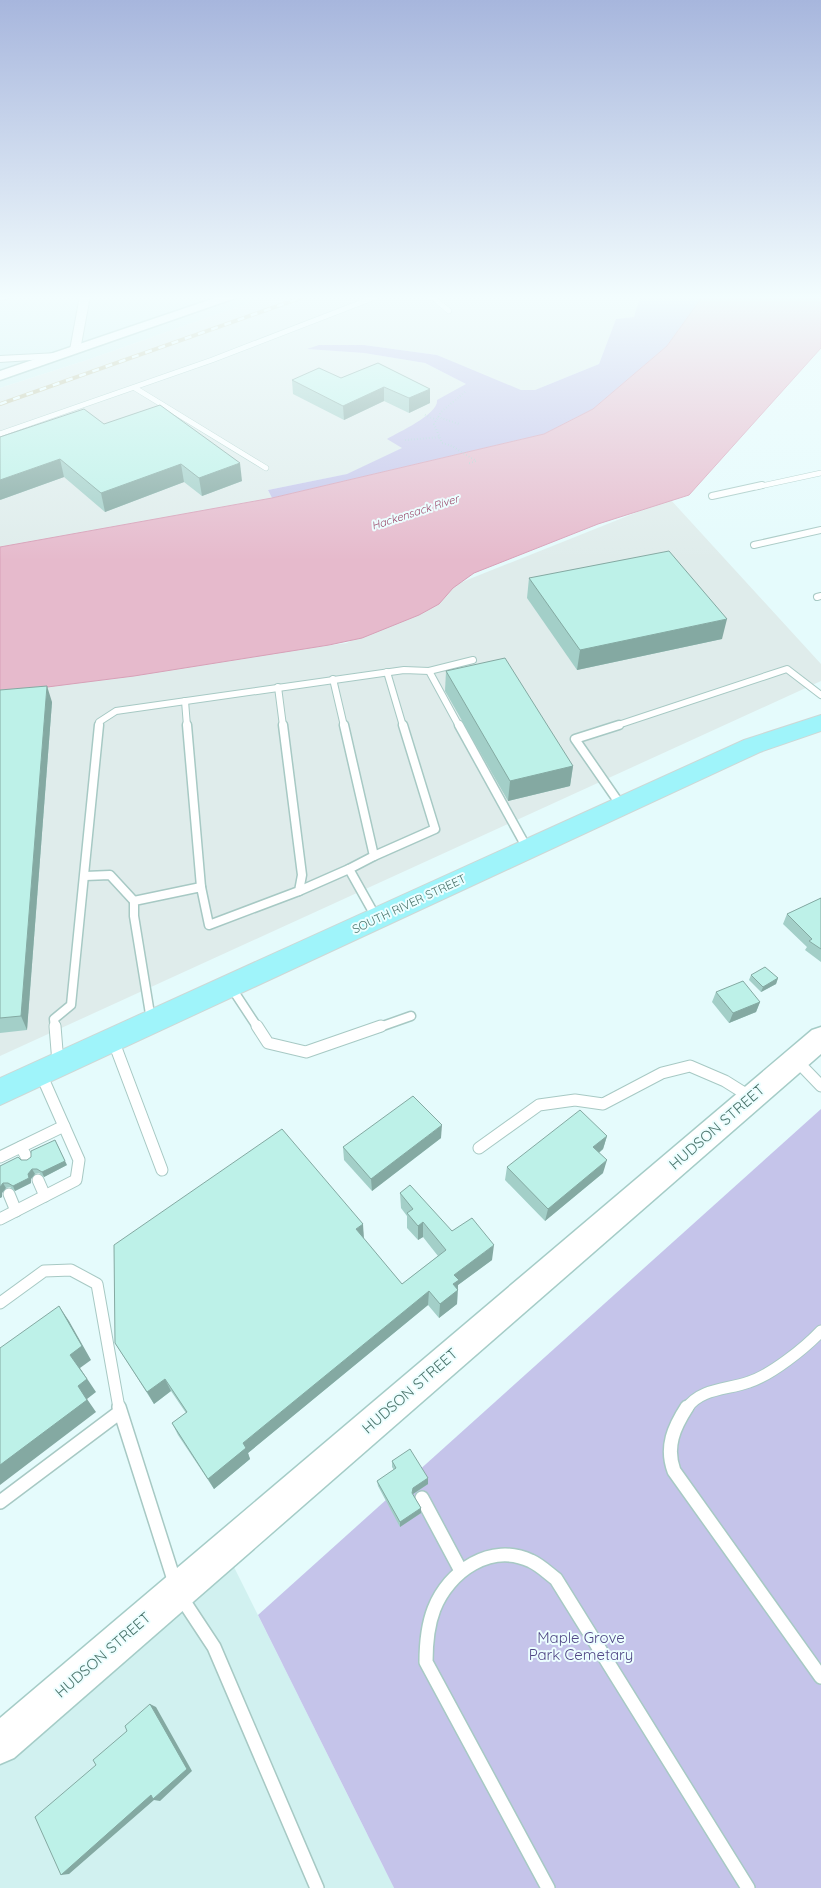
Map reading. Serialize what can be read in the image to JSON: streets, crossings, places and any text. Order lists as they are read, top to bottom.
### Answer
{
  "streets": {
    "main road": ["SOUTH RIVER STREET", "HUDSON STREET"]
  },
  "water": ["Hackensack River"],
  "parks": ["Maple Grove Park Cemetary"]
}
